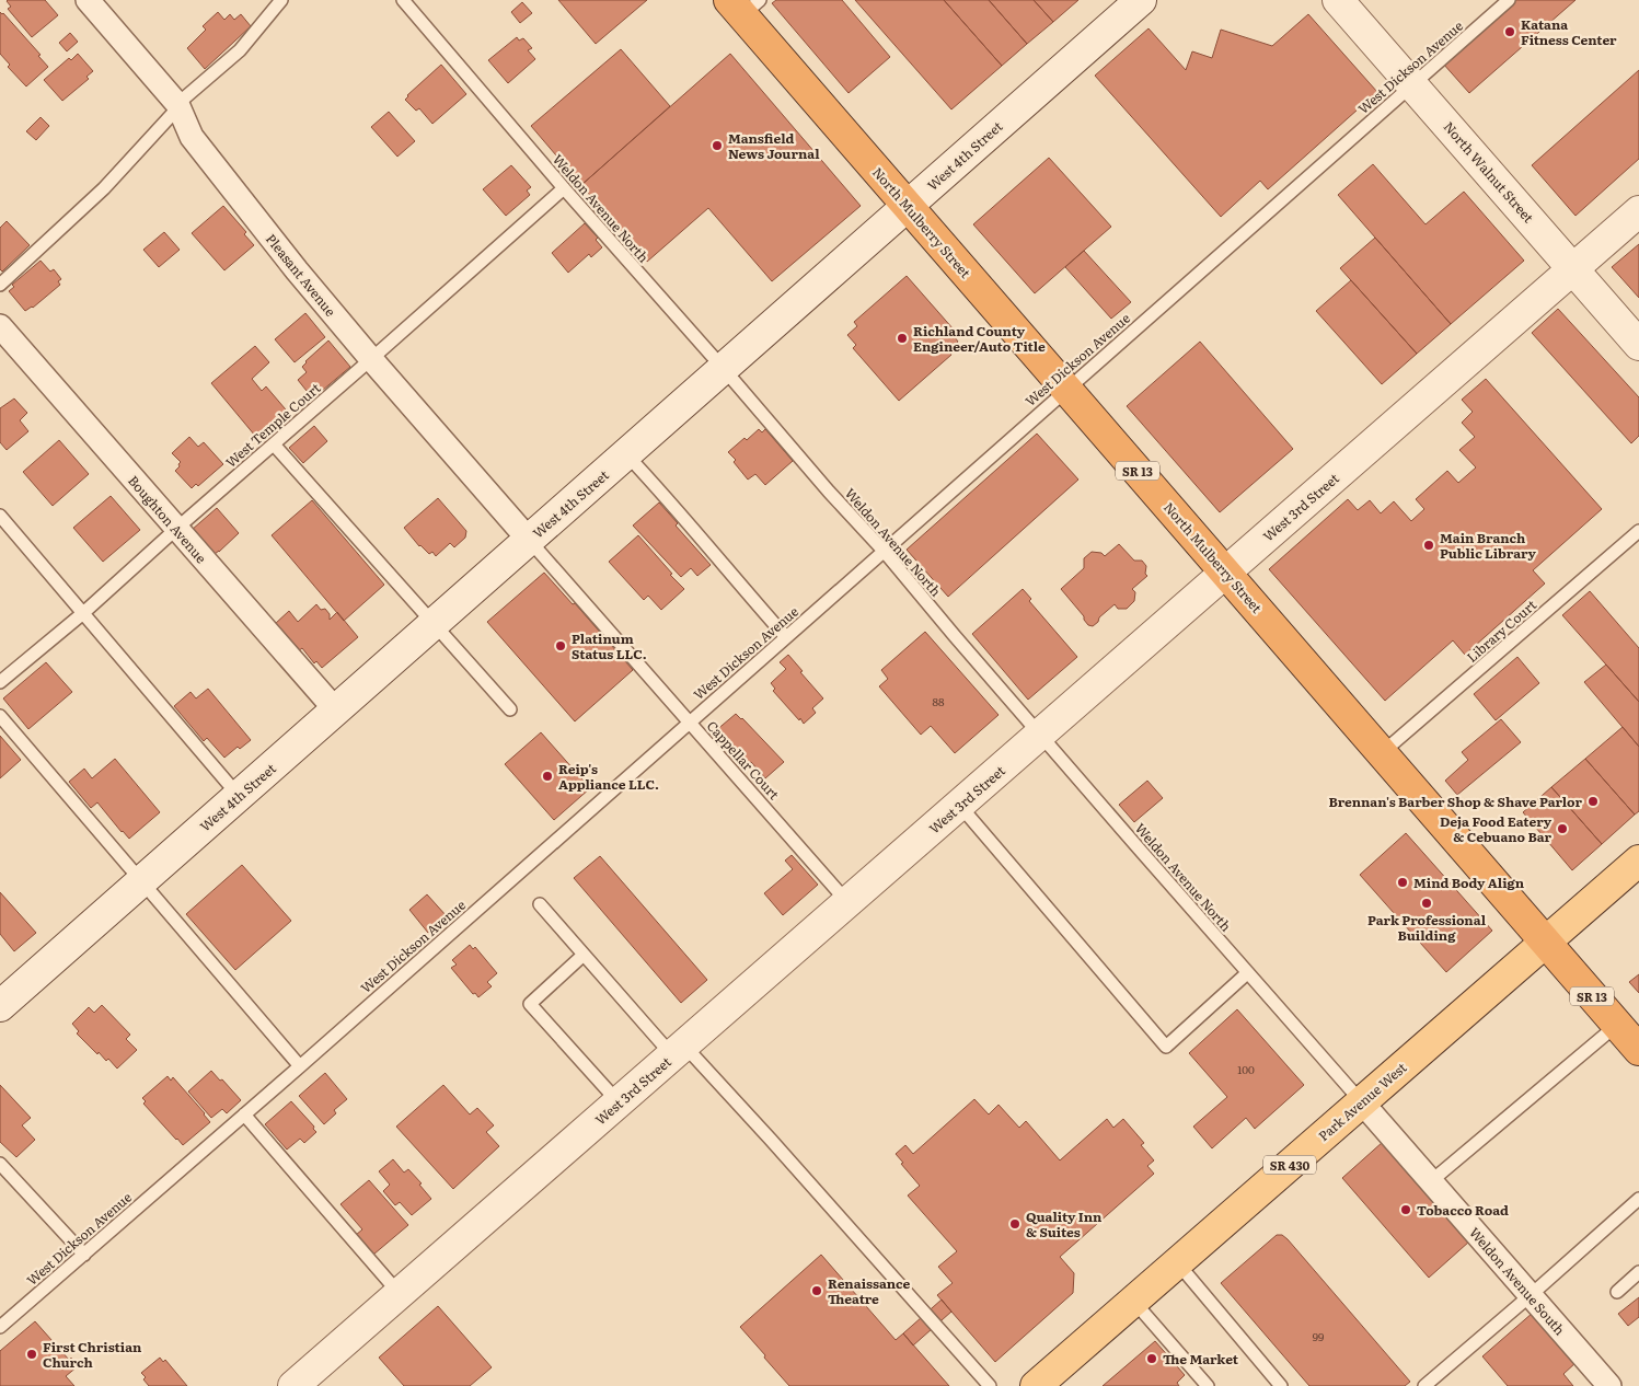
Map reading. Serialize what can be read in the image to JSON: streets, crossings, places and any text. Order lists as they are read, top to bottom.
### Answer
{
  "streets": {
    "highway": ["North Mulberry Street", "SR 13"],
    "main road": ["Park Avenue West", "SR 430"],
    "street": [
      "West 4th Street",
      "North Walnut Street",
      "Pleasant Avenue",
      "West 3rd Street",
      "Boughton Avenue",
      "Weldon Avenue South"
    ],
    "lane": [
      "West Dickson Avenue",
      "Weldon Avenue North",
      "West Temple Court",
      "Library Court",
      "Cappellar Court"
    ]
  },
  "crossings": [
    ["West Dickson Avenue", "North Walnut Street"],
    ["West Dickson Avenue", "Weldon Avenue North"],
    ["West Dickson Avenue", "North Mulberry Street"],
    ["West Dickson Avenue", "Cappellar Court"],
    ["West 4th Street", "Weldon Avenue North"],
    ["West 4th Street", "North Mulberry Street"],
    ["West 4th Street", "Pleasant Avenue"],
    ["West 4th Street", "Boughton Avenue"],
    ["West 4th Street", "Cappellar Court"],
    ["North Walnut Street", "West 3rd Street"],
    ["Weldon Avenue North", "West Temple Court"],
    ["Weldon Avenue North", "West 3rd Street"],
    ["Weldon Avenue North", "Park Avenue West"],
    ["Weldon Avenue North", "Weldon Avenue South"],
    ["North Mulberry Street", "SR 13"],
    ["North Mulberry Street", "West 3rd Street"],
    ["North Mulberry Street", "Library Court"],
    ["North Mulberry Street", "Park Avenue West"],
    ["Pleasant Avenue", "West Temple Court"],
    ["Pleasant Avenue", "Cappellar Court"],
    ["West Temple Court", "Boughton Avenue"],
    ["SR 13", "Park Avenue West"],
    ["West 3rd Street", "Cappellar Court"],
    ["Park Avenue West", "Weldon Avenue South"]
  ],
  "places": [
    "Katana Fitness Center",
    "Mansfield News Journal",
    "Richland County Engineer/Auto Title",
    "Main Branch Public Library",
    "Platinum Status LLC.",
    "Reip's Appliance LLC.",
    "Brennan's Barber Shop & Shave Parlor",
    "Deja Food Eatery & Cebuano Bar",
    "Mind Body Align",
    "Park Professional Building",
    "Tobacco Road",
    "Quality Inn & Suites",
    "Renaissance Theatre",
    "First Christian Church",
    "The Market"
  ],
  "house_numbers": ["88", "100", "99"]
}
